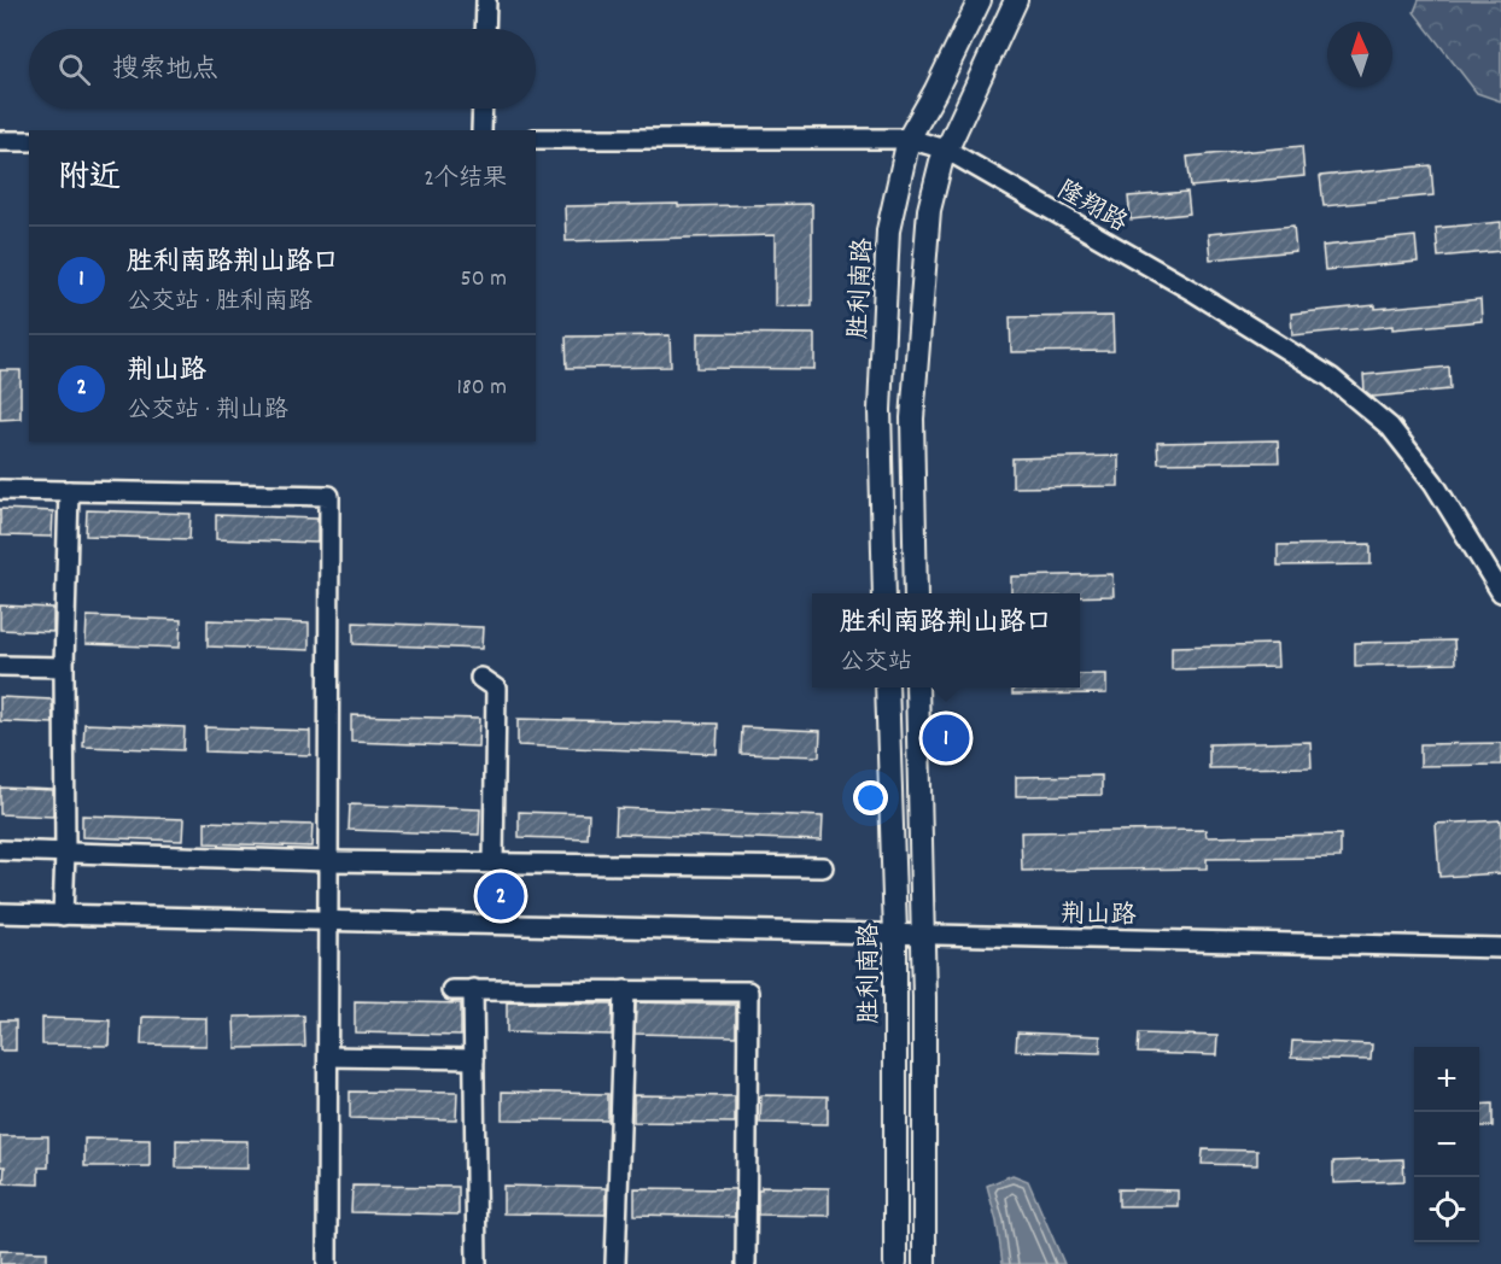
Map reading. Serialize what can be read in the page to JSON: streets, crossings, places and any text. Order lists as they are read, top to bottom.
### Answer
{
  "streets": {
    "main road": ["胜利南路"],
    "street": ["隆翔路", "荆山路"]
  },
  "crossings": [
    ["隆翔路", "胜利南路"],
    ["胜利南路", "荆山路"]
  ],
  "north": "top",
  "page": {
    "search": "搜索地点",
    "heading": ["附近", "2个结果"],
    "list": [
      {
        "mark": "1",
        "name": "胜利南路荆山路口",
        "note": "公交站 · 胜利南路",
        "value": "50 m"
      },
      {
        "mark": "2",
        "name": "荆山路",
        "note": "公交站 · 荆山路",
        "value": "180 m"
      }
    ],
    "popup": ["胜利南路荆山路口", "公交站"],
    "pins": ["1", "2"],
    "map_buttons": ["+", "−"]
  }
}
